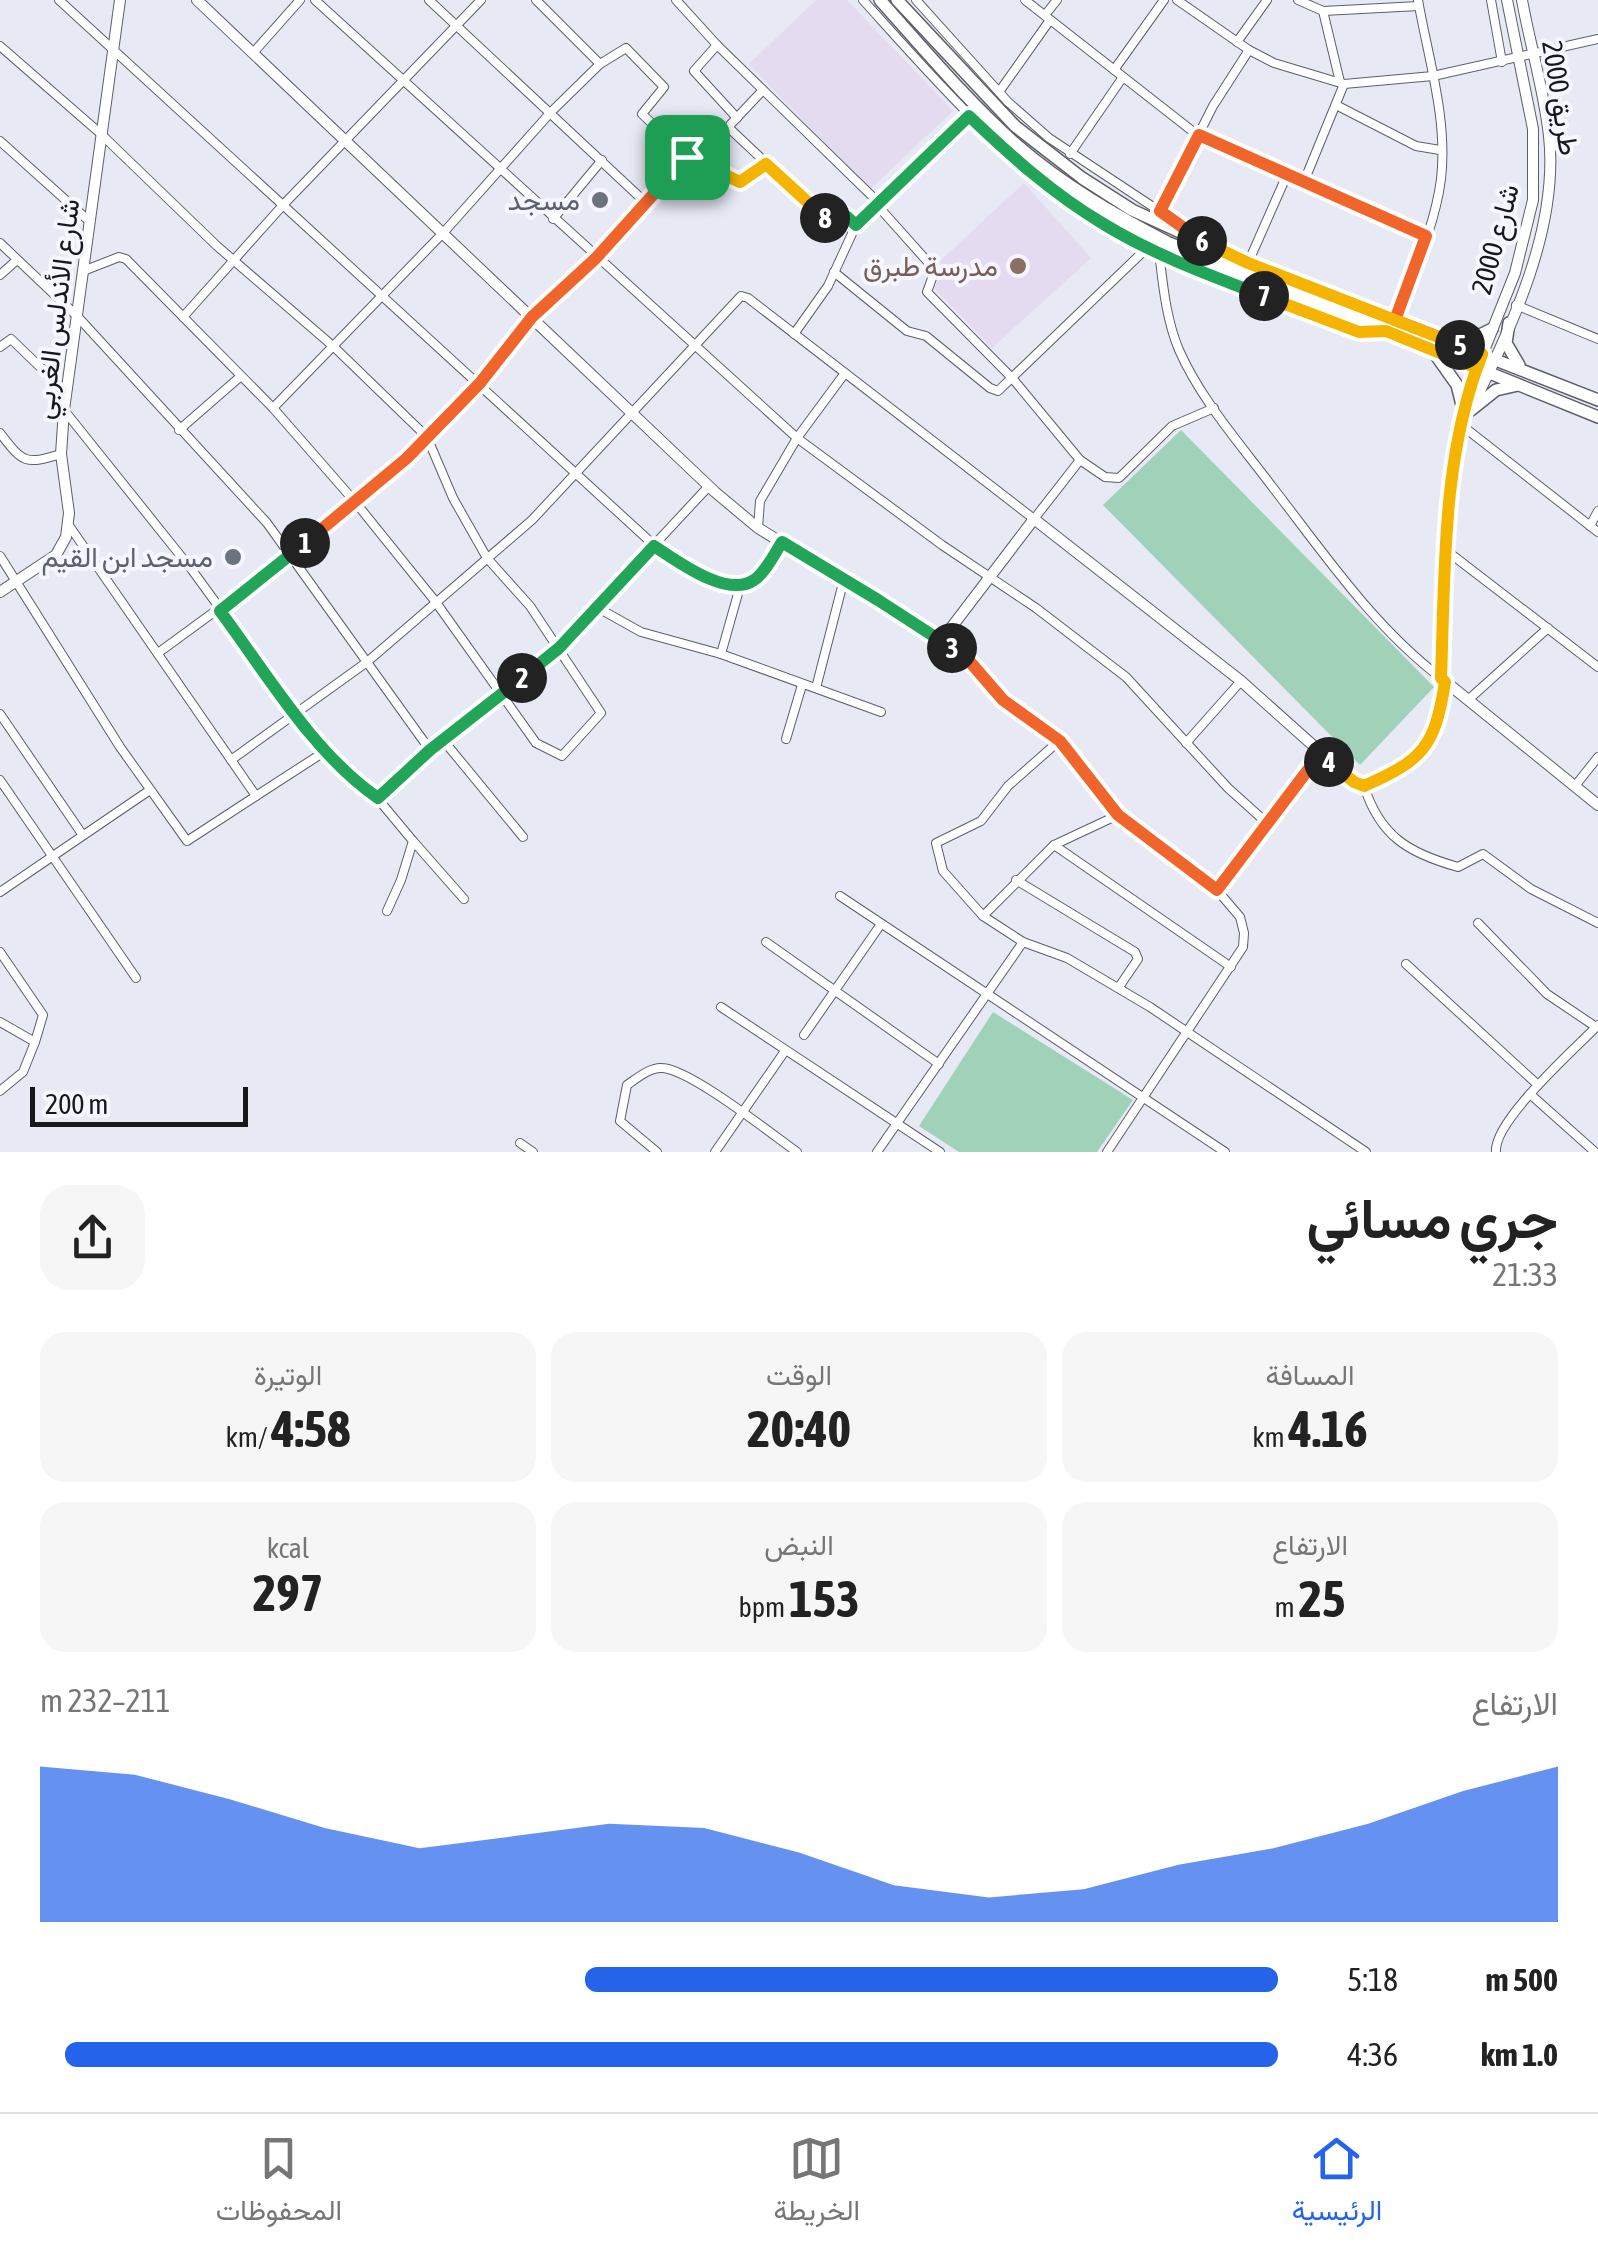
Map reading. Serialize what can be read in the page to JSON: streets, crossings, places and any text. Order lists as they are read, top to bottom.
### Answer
{
  "streets": {
    "street": ["طريق 2000", "شارع 2000", "شارع الأندلس الغربي"]
  },
  "crossings": [
    ["طريق 2000", "شارع 2000"]
  ],
  "places": ["مسجد", "مدرسة طبرق", "مسجد ابن القيم"],
  "scale_bar": "200 m",
  "page": {
    "pins": [
      "8",
      "6",
      "7",
      "5",
      "1",
      "3",
      "2",
      "4"
    ],
    "scale": "200 m",
    "heading": ["جري مسائي", "21:33"],
    "stats": [
      ["المسافة", "4.16 km"],
      ["الوقت", "20:40"],
      ["الوتيرة", "4:58 /km"],
      ["الارتفاع", "25 m"],
      ["النبض", "153 bpm"],
      ["kcal", "297"]
    ],
    "chart": ["الارتفاع", "211–232 m"],
    "list": [
      {
        "name": "500 m",
        "note": "5:18"
      },
      {
        "name": "1.0 km",
        "note": "4:36"
      }
    ],
    "tabs": ["الرئيسية", "الخريطة", "المحفوظات"]
  }
}
